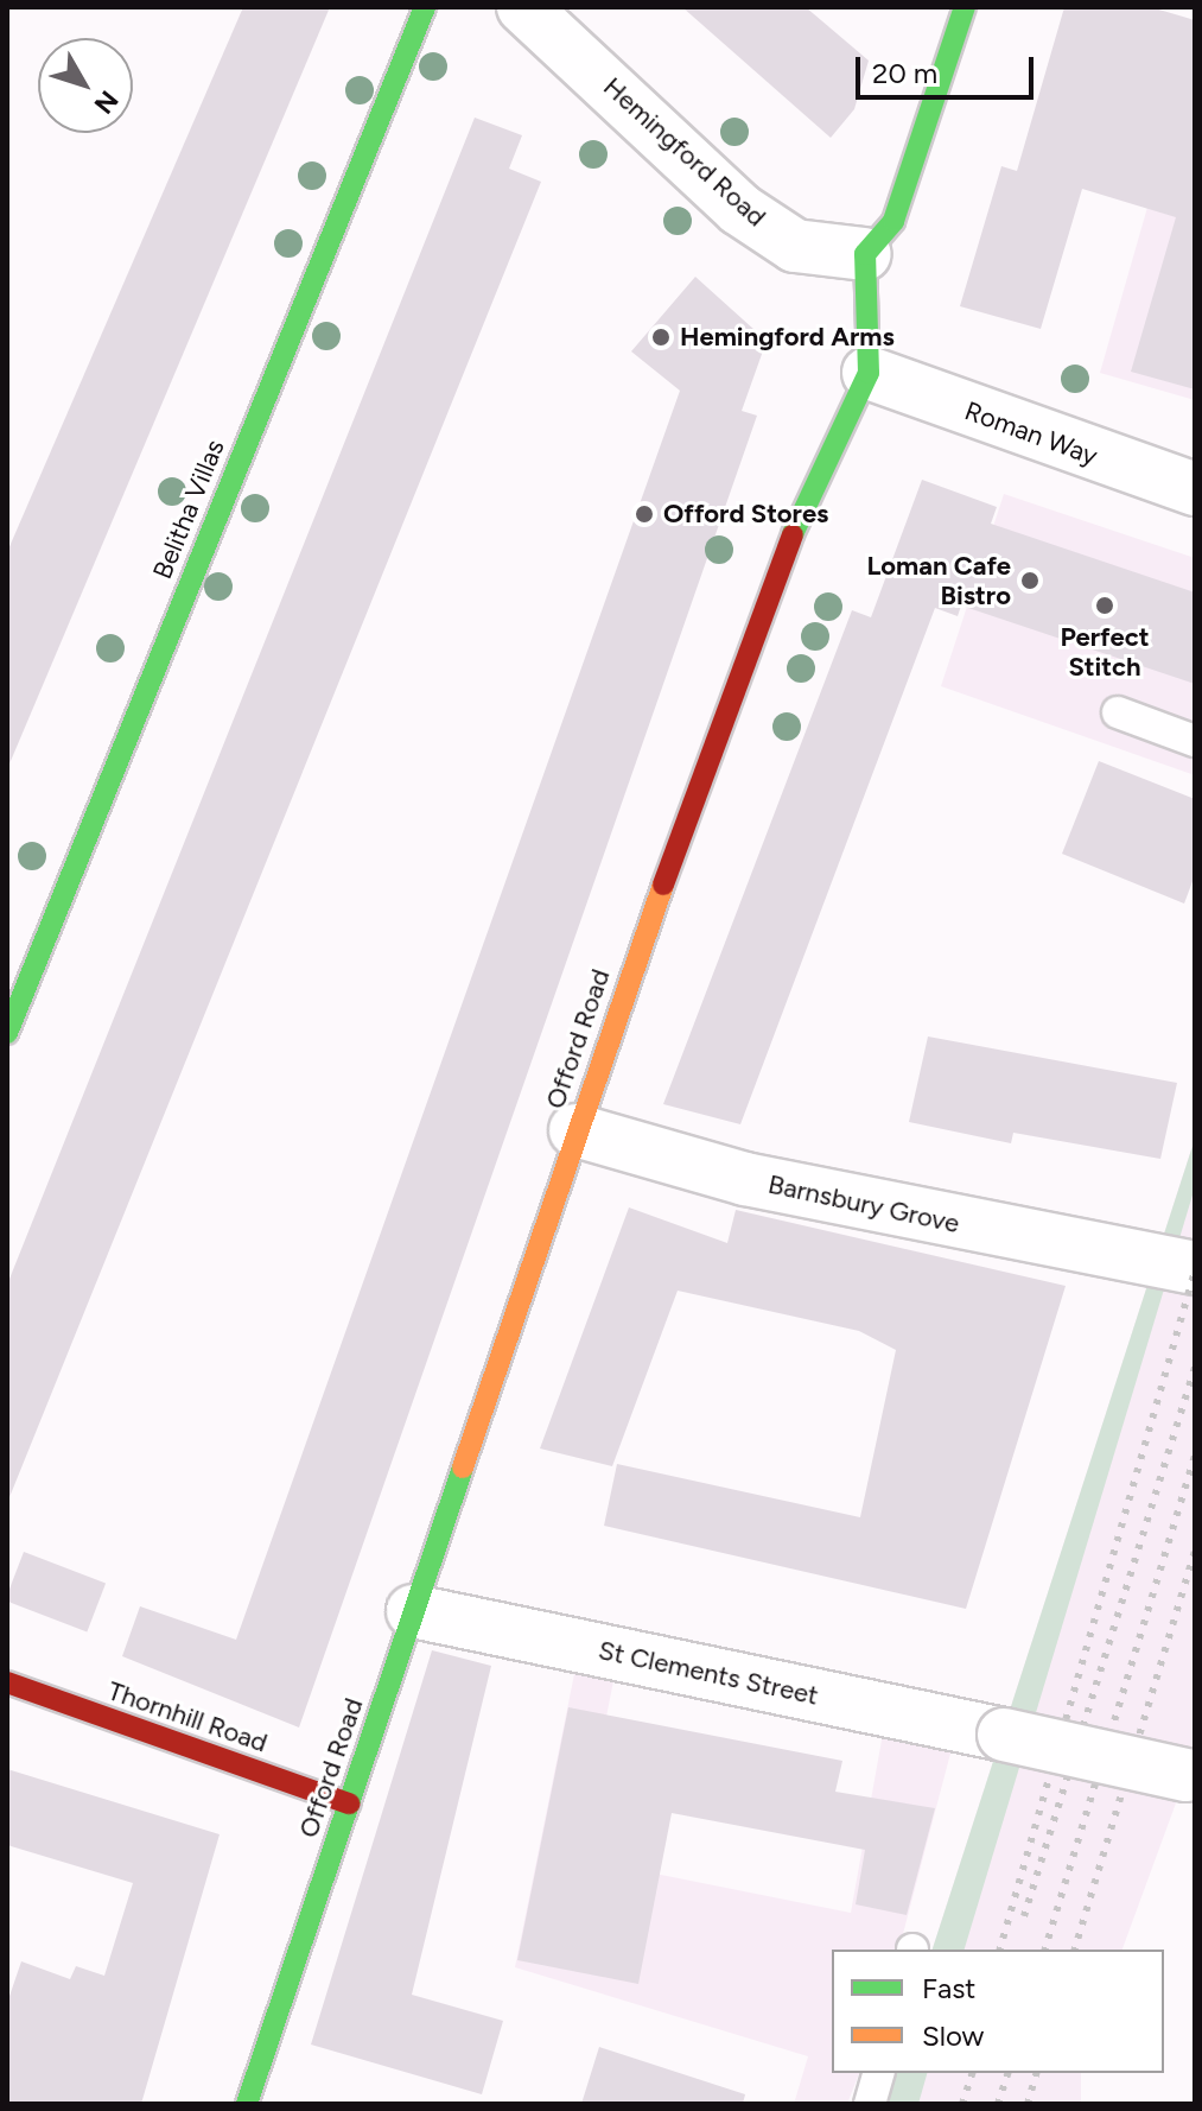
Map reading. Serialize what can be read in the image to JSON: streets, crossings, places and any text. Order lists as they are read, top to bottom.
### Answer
{
  "streets": {
    "street": [
      "Hemingford Road",
      "Roman Way",
      "Belitha Villas",
      "Offord Road",
      "Barnsbury Grove",
      "St Clements Street",
      "Thornhill Road"
    ]
  },
  "crossings": [
    ["Hemingford Road", "Offord Road"],
    ["Roman Way", "Offord Road"],
    ["Offord Road", "Barnsbury Grove"],
    ["Offord Road", "St Clements Street"],
    ["Offord Road", "Thornhill Road"]
  ],
  "places": [
    "Hemingford Arms",
    "Offord Stores",
    "Loman Cafe Bistro",
    "Perfect Stitch"
  ],
  "legend": ["Fast", "Slow"],
  "scale_bar": "20 m",
  "north": "bottom right"
}
